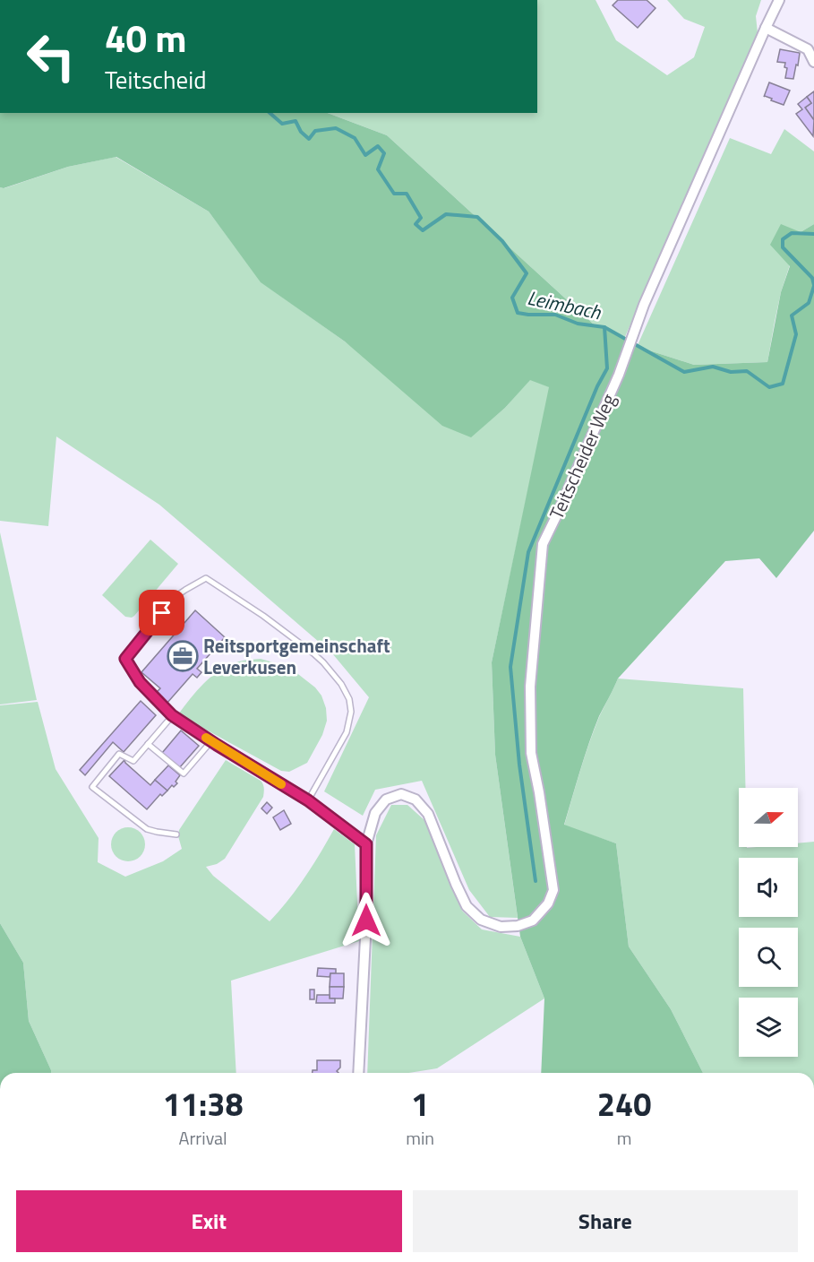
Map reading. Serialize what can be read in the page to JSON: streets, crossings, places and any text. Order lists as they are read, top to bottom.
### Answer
{
  "streets": {
    "street": ["Teitscheider Weg"]
  },
  "water": ["Leimbach"],
  "places": {
    "office": ["Reitsportgemeinschaft Leverkusen"]
  },
  "north": "right",
  "page": {
    "turn": ["40 m", "Teitscheid"],
    "eta": [
      "11:38",
      "Arrival",
      "1",
      "min",
      "240",
      "m"
    ],
    "buttons": ["Exit", "Share"]
  }
}
